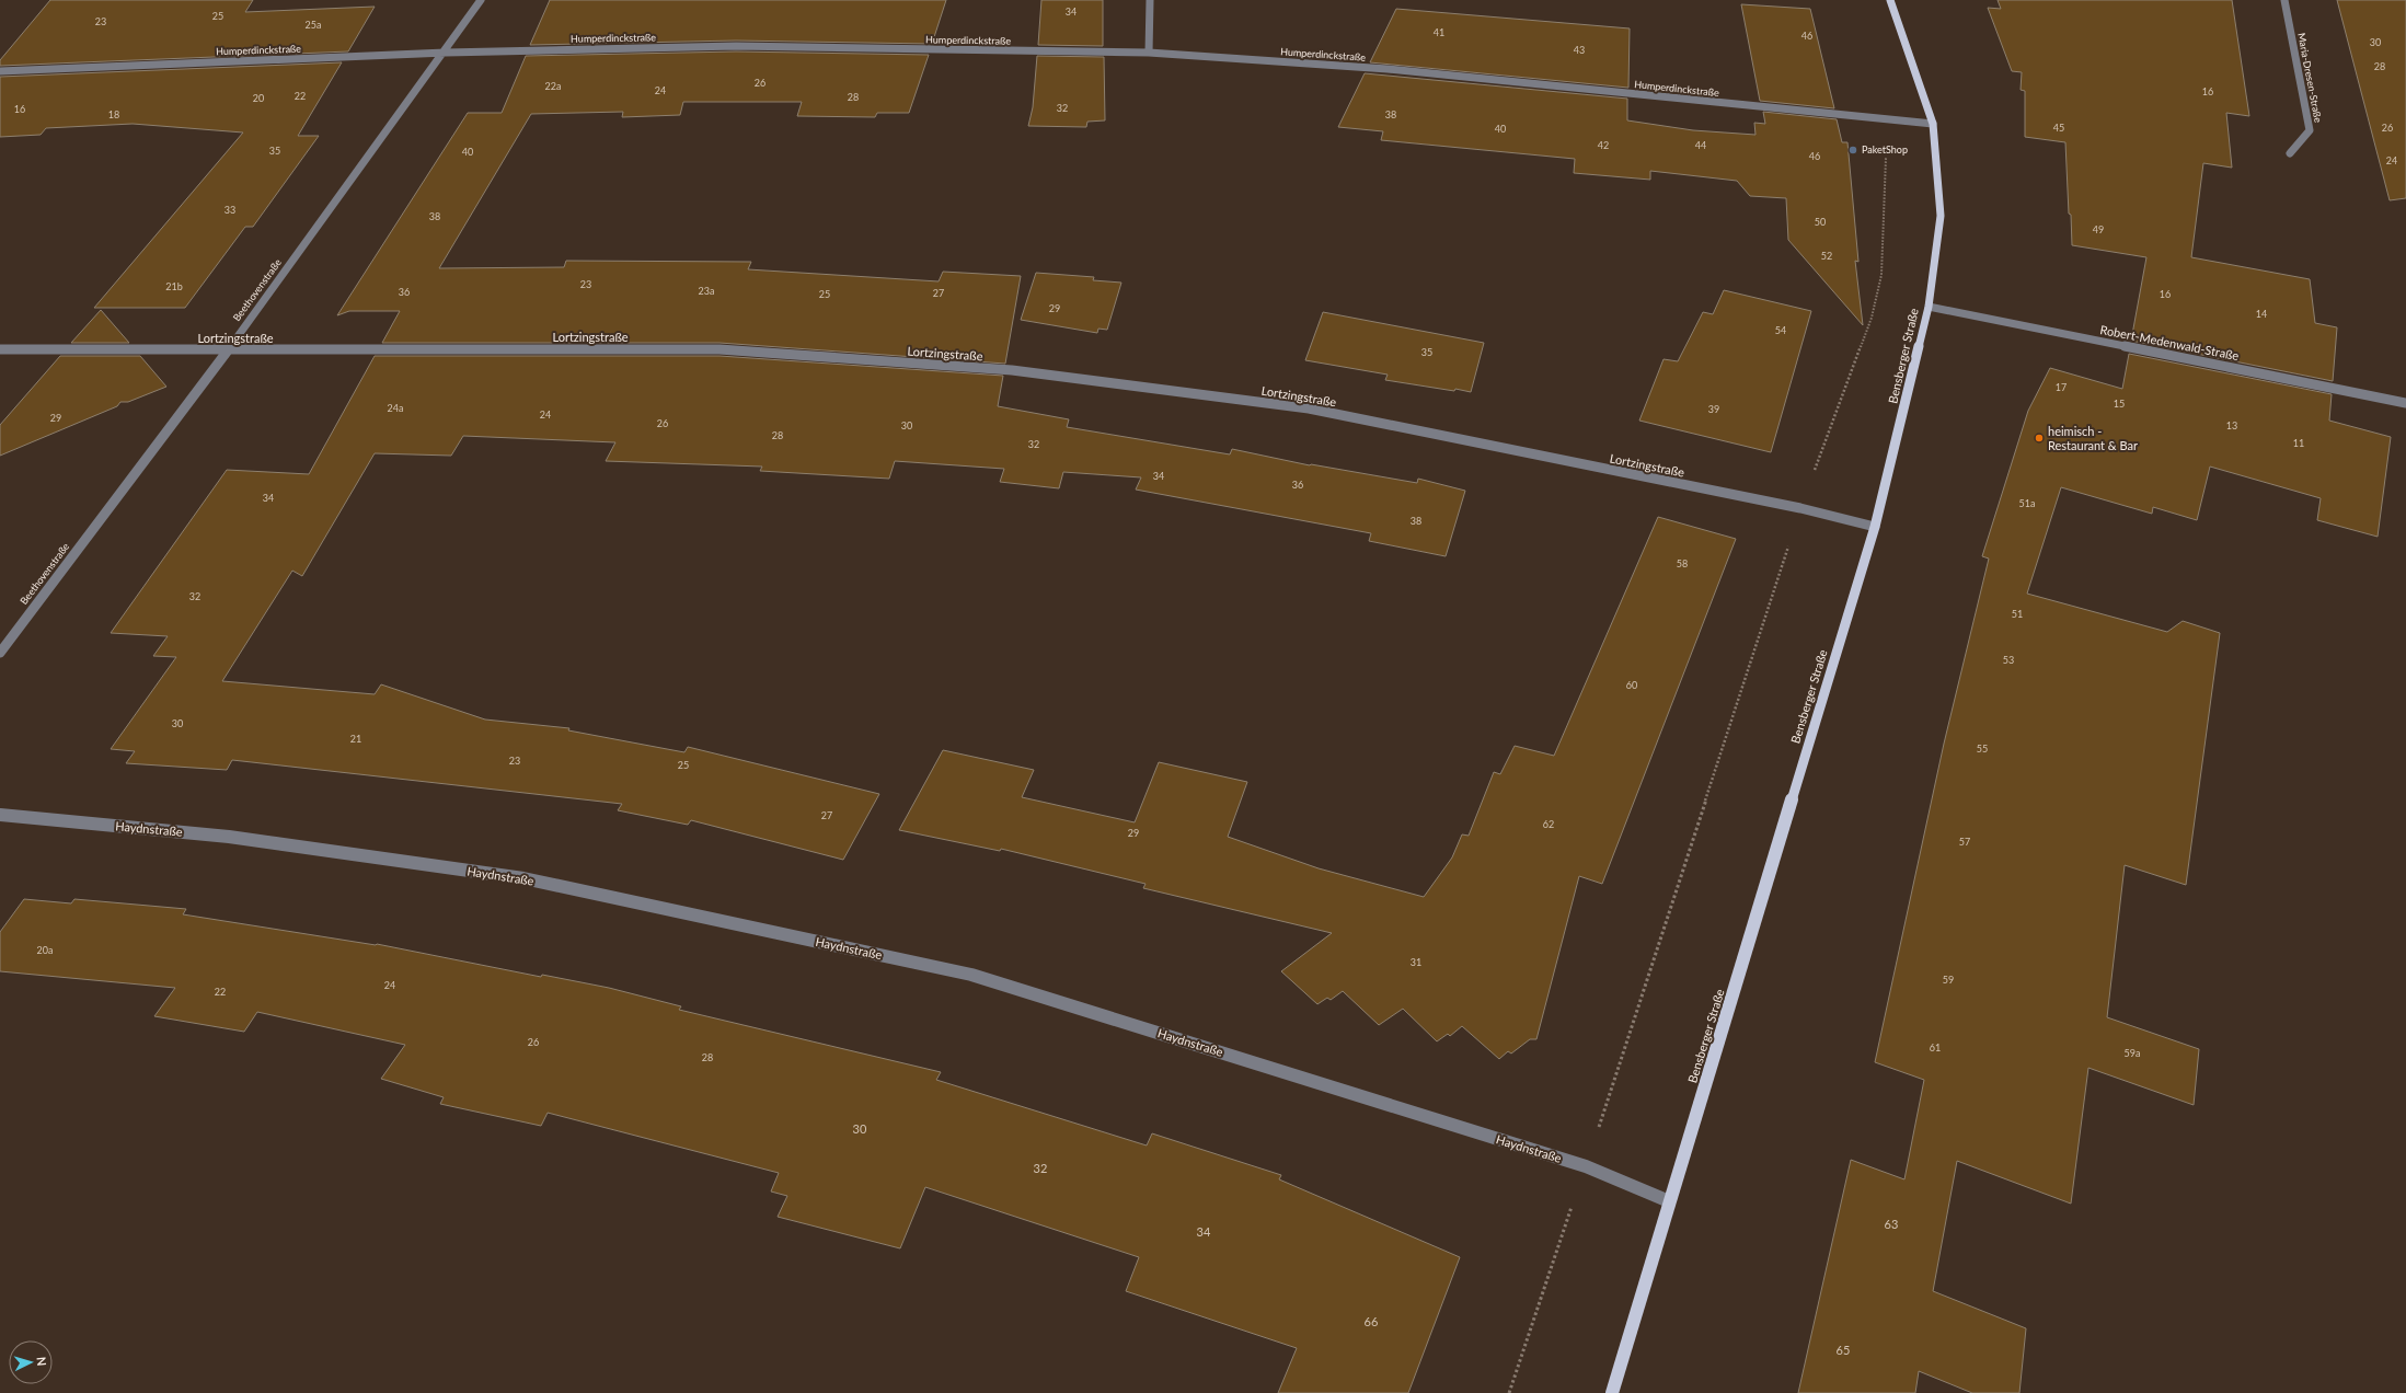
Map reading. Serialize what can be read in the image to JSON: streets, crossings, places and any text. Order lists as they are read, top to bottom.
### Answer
{
  "streets": {
    "main road": ["Bensberger Straße"],
    "street": [
      "Humperdinckstraße",
      "Maria-Dresen-Straße",
      "Beethovenstraße",
      "Lortzingstraße",
      "Robert-Medenwald-Straße",
      "Haydnstraße"
    ]
  },
  "crossings": [
    ["Humperdinckstraße", "Beethovenstraße"],
    ["Humperdinckstraße", "Bensberger Straße"],
    ["Beethovenstraße", "Lortzingstraße"],
    ["Lortzingstraße", "Bensberger Straße"],
    ["Robert-Medenwald-Straße", "Bensberger Straße"],
    ["Bensberger Straße", "Haydnstraße"]
  ],
  "places": ["PaketShop", "heimisch - Restaurant & Bar"],
  "house_numbers": [
    "34",
    "25",
    "23",
    "25a",
    "41",
    "46",
    "30",
    "43",
    "28",
    "26",
    "22a",
    "24",
    "16",
    "22",
    "28",
    "20",
    "32",
    "16",
    "18",
    "38",
    "45",
    "26",
    "40",
    "42",
    "44",
    "35",
    "40",
    "46",
    "24",
    "33",
    "38",
    "50",
    "49",
    "52",
    "23",
    "21b",
    "23a",
    "36",
    "27",
    "25",
    "16",
    "29",
    "14",
    "54",
    "35",
    "17",
    "15",
    "24a",
    "39",
    "24",
    "29",
    "26",
    "30",
    "13",
    "28",
    "11",
    "32",
    "34",
    "36",
    "34",
    "51a",
    "38",
    "58",
    "32",
    "51",
    "53",
    "60",
    "30",
    "21",
    "55",
    "23",
    "25",
    "27",
    "62",
    "29",
    "57",
    "20a",
    "31",
    "59",
    "24",
    "22",
    "26",
    "61",
    "59a",
    "28",
    "30",
    "32",
    "63",
    "34",
    "66",
    "65"
  ],
  "north": "right"
}
